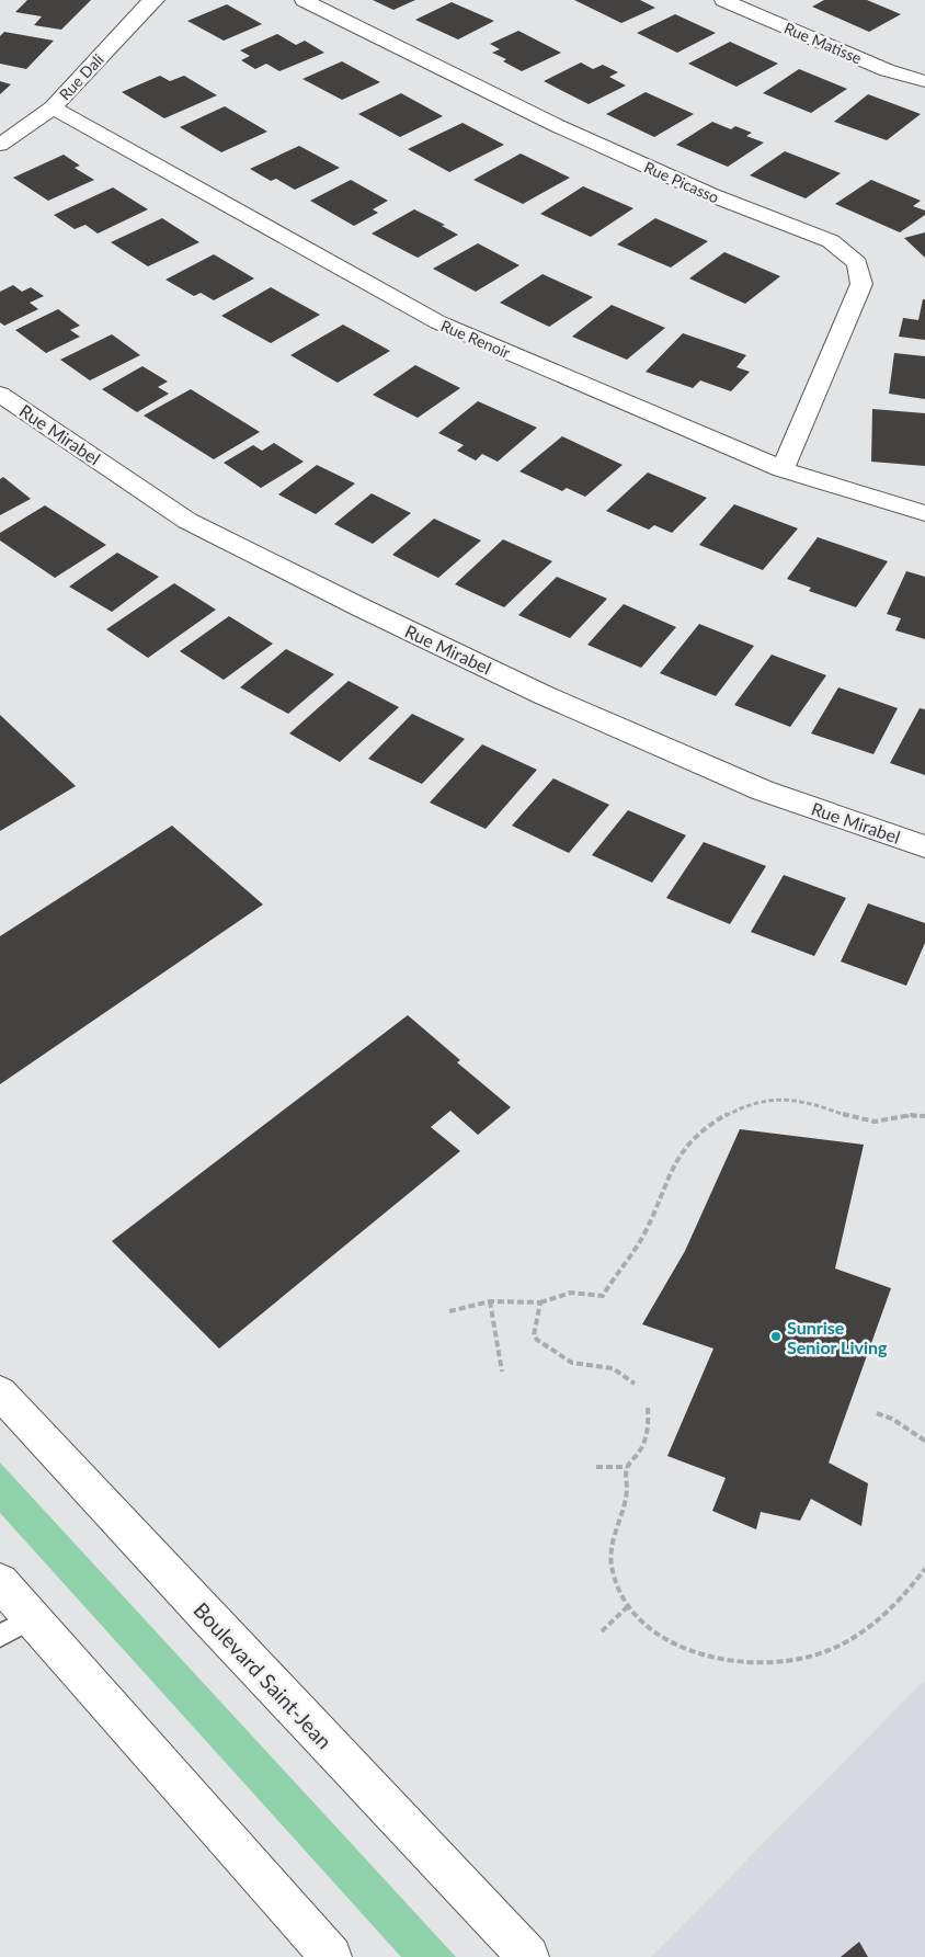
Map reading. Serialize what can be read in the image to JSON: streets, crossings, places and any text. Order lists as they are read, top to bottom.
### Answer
{
  "streets": {
    "street": [
      "Rue Matisse",
      "Rue Dali",
      "Rue Picasso",
      "Rue Renoir",
      "Rue Mirabel",
      "Boulevard Saint-Jean"
    ]
  },
  "crossings": [
    ["Rue Dali", "Rue Renoir"],
    ["Rue Picasso", "Rue Renoir"]
  ],
  "places": ["Sunrise Senior Living"]
}
